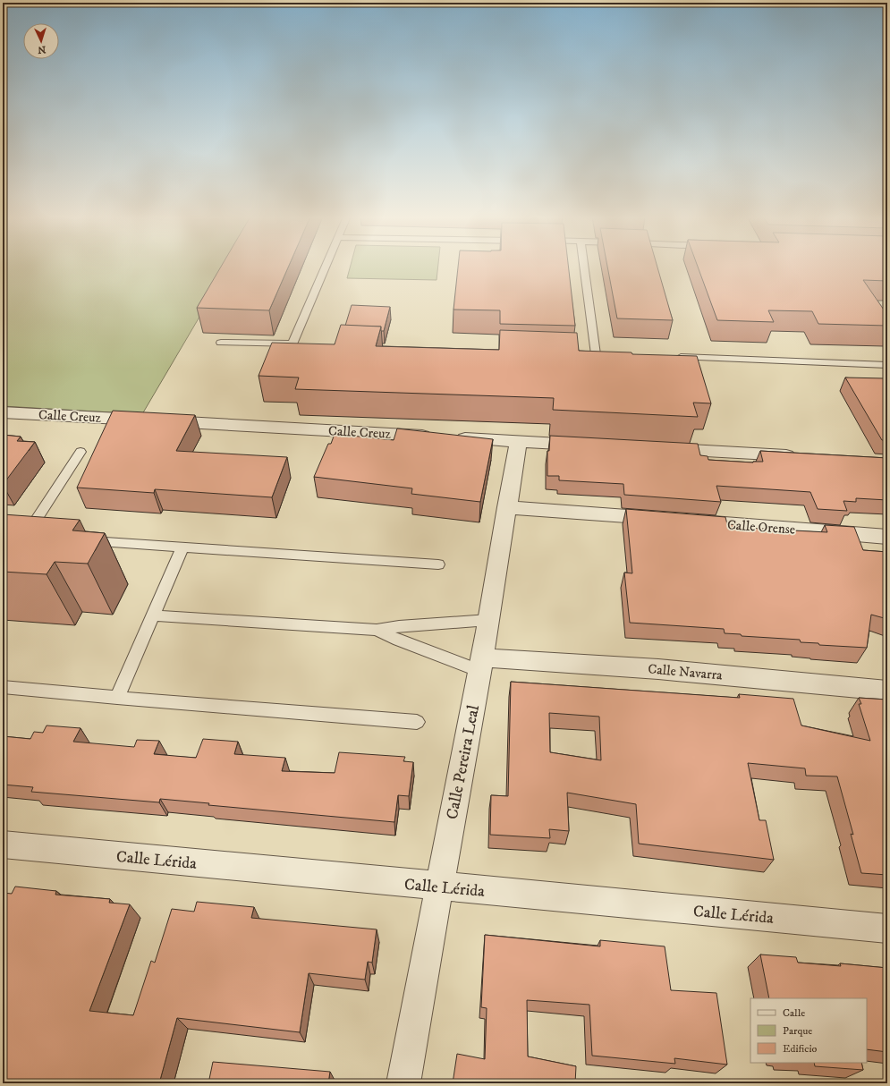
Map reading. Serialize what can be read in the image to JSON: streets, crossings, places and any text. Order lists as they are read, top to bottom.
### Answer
{
  "streets": {
    "street": [
      "Calle Creuz",
      "Calle Orense",
      "Calle Navarra",
      "Calle Pereira Leal",
      "Calle Lérida"
    ]
  },
  "crossings": [
    ["Calle Creuz", "Calle Pereira Leal"],
    ["Calle Orense", "Calle Pereira Leal"],
    ["Calle Navarra", "Calle Pereira Leal"],
    ["Calle Pereira Leal", "Calle Lérida"]
  ],
  "legend": ["Calle", "Parque", "Edificio"],
  "north": "bottom"
}
